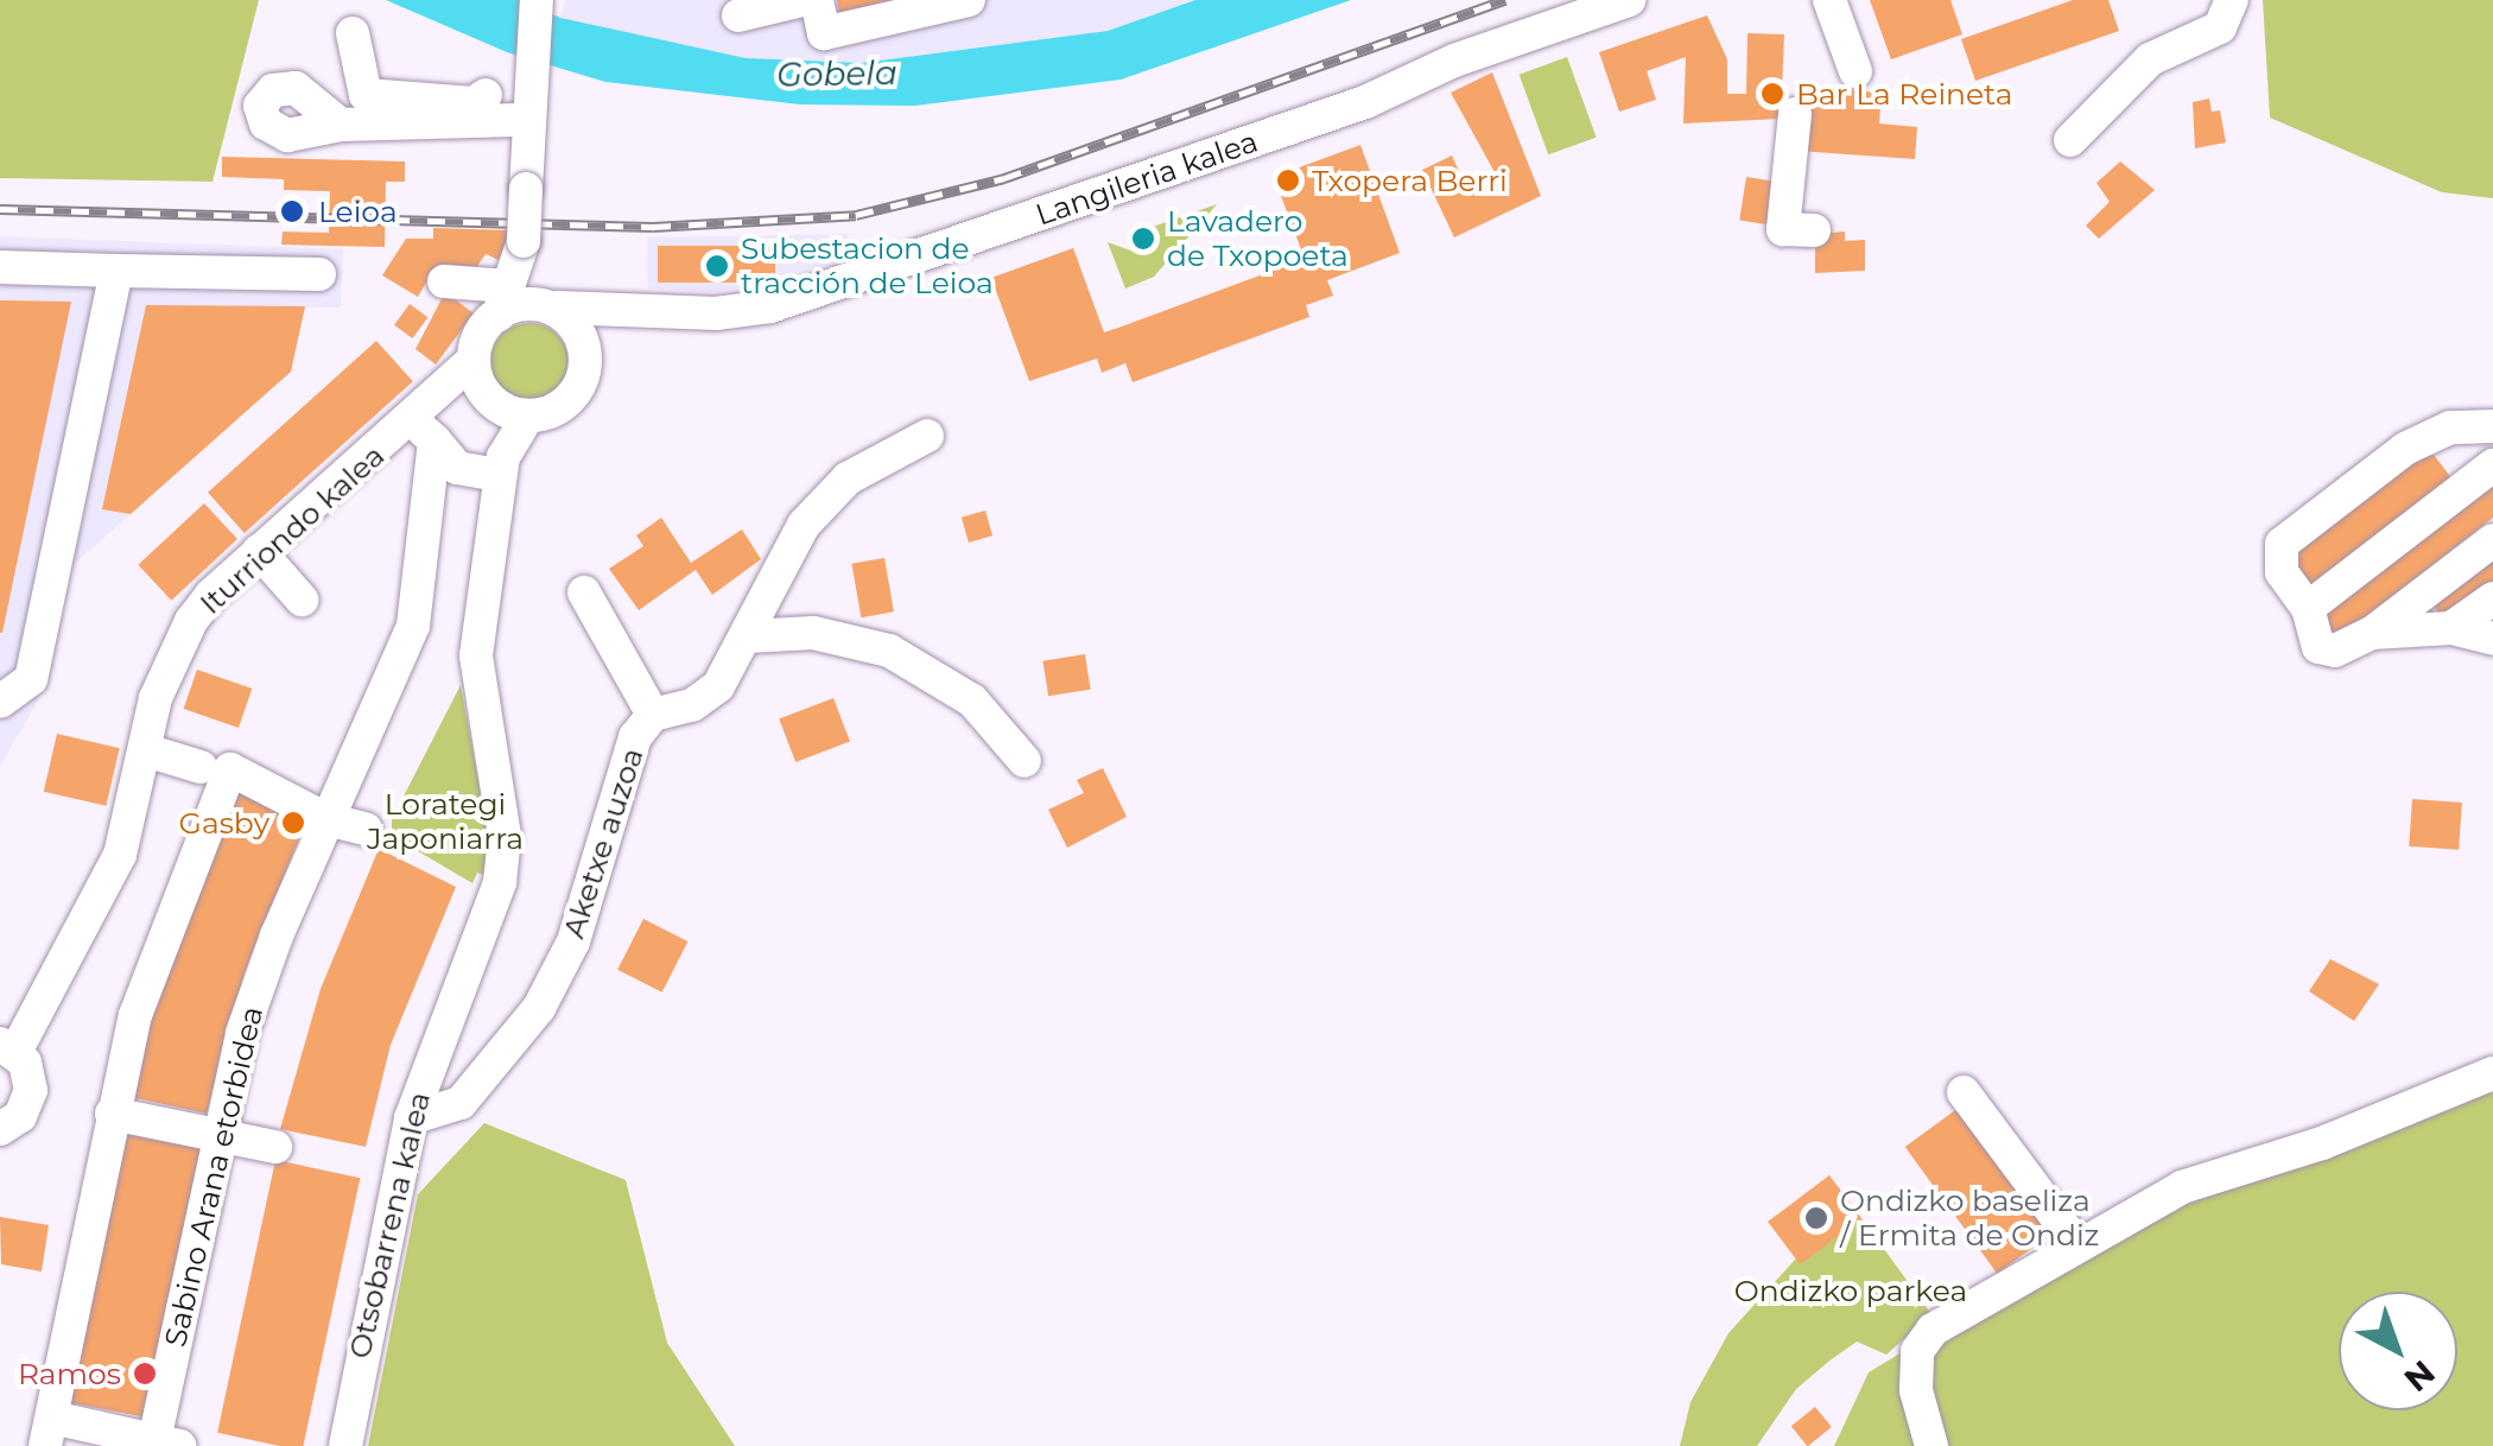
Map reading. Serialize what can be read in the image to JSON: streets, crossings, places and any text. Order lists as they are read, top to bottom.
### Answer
{
  "streets": {
    "street": [
      "Langileria kalea",
      "Iturriondo kalea",
      "Aketxe auzoa",
      "Sabino Arana etorbidea",
      "Otsobarrena kalea"
    ]
  },
  "crossings": [
    ["Langileria kalea", "Iturriondo kalea"],
    ["Iturriondo kalea", "Sabino Arana etorbidea"],
    ["Aketxe auzoa", "Otsobarrena kalea"]
  ],
  "water": ["Gobela"],
  "parks": ["Lorategi Japoniarra", "Ondizko parkea"],
  "places": [
    "Bar La Reineta",
    "Txopera Berri",
    "Leioa",
    "Lavadero de Txopoeta",
    "Subestacion de tracción de Leioa",
    "Gasby",
    "Ondizko baseliza / Ermita de Ondiz",
    "Ramos"
  ],
  "north": "bottom right"
}
